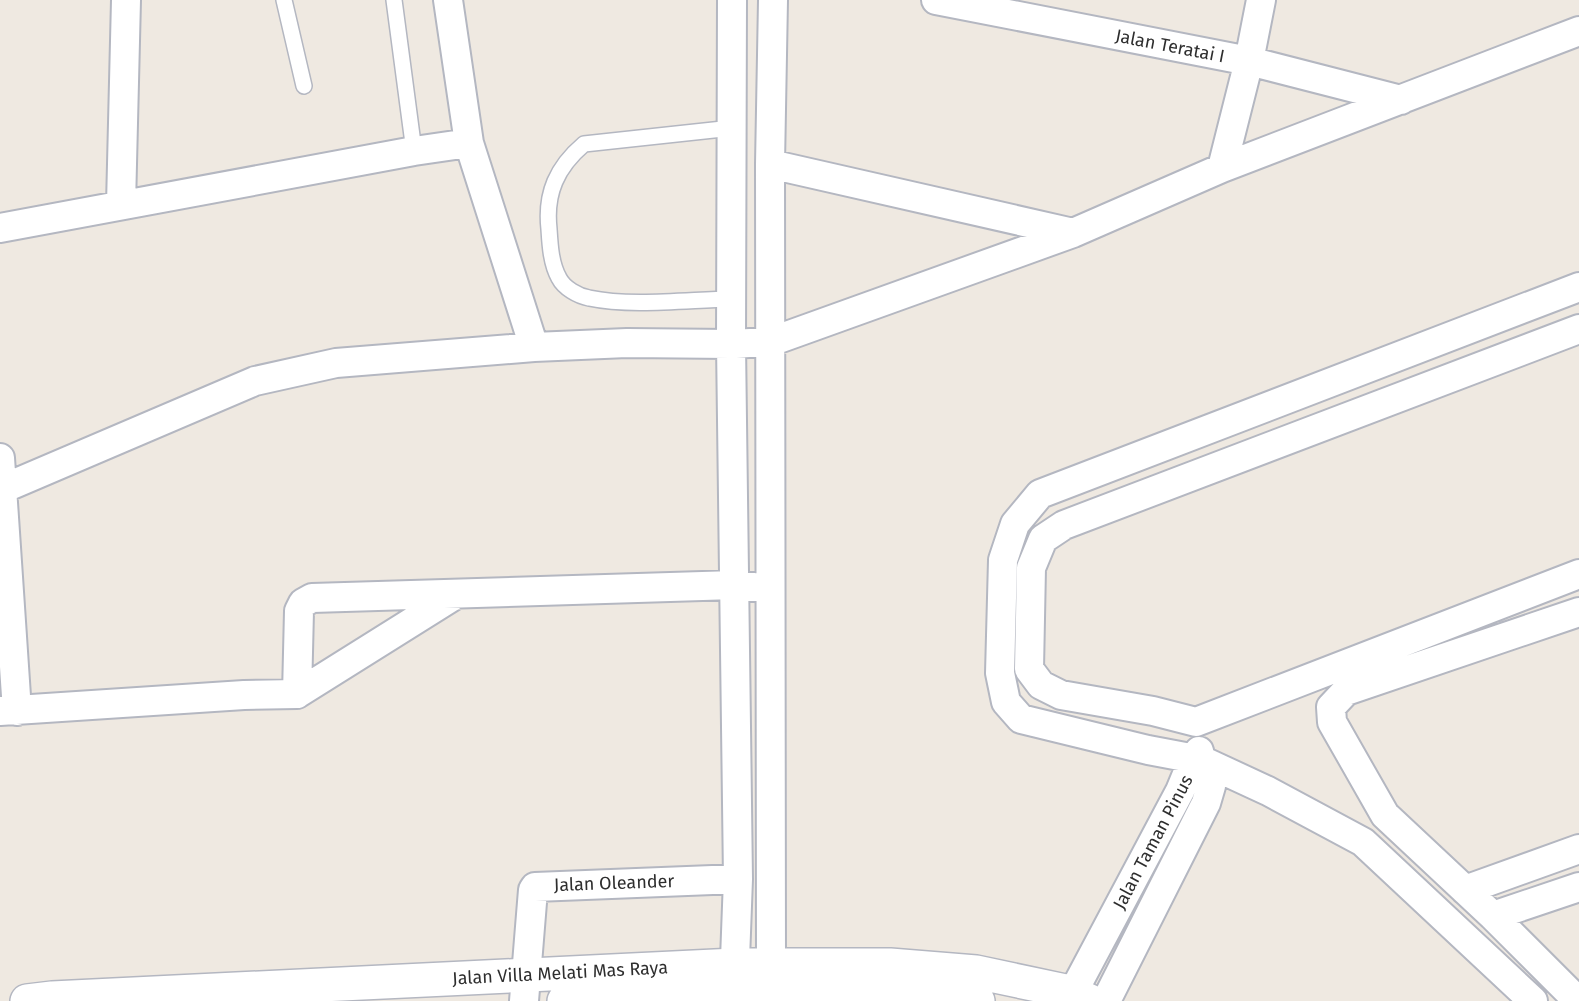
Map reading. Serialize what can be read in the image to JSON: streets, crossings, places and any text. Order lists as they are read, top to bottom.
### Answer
{
  "streets": {
    "street": [
      "Jalan Teratai I",
      "Jalan Taman Pinus",
      "Jalan Oleander",
      "Jalan Villa Melati Mas Raya"
    ]
  },
  "crossings": [
    ["Jalan Taman Pinus", "Jalan Villa Melati Mas Raya"],
    ["Jalan Oleander", "Jalan Villa Melati Mas Raya"]
  ]
}
